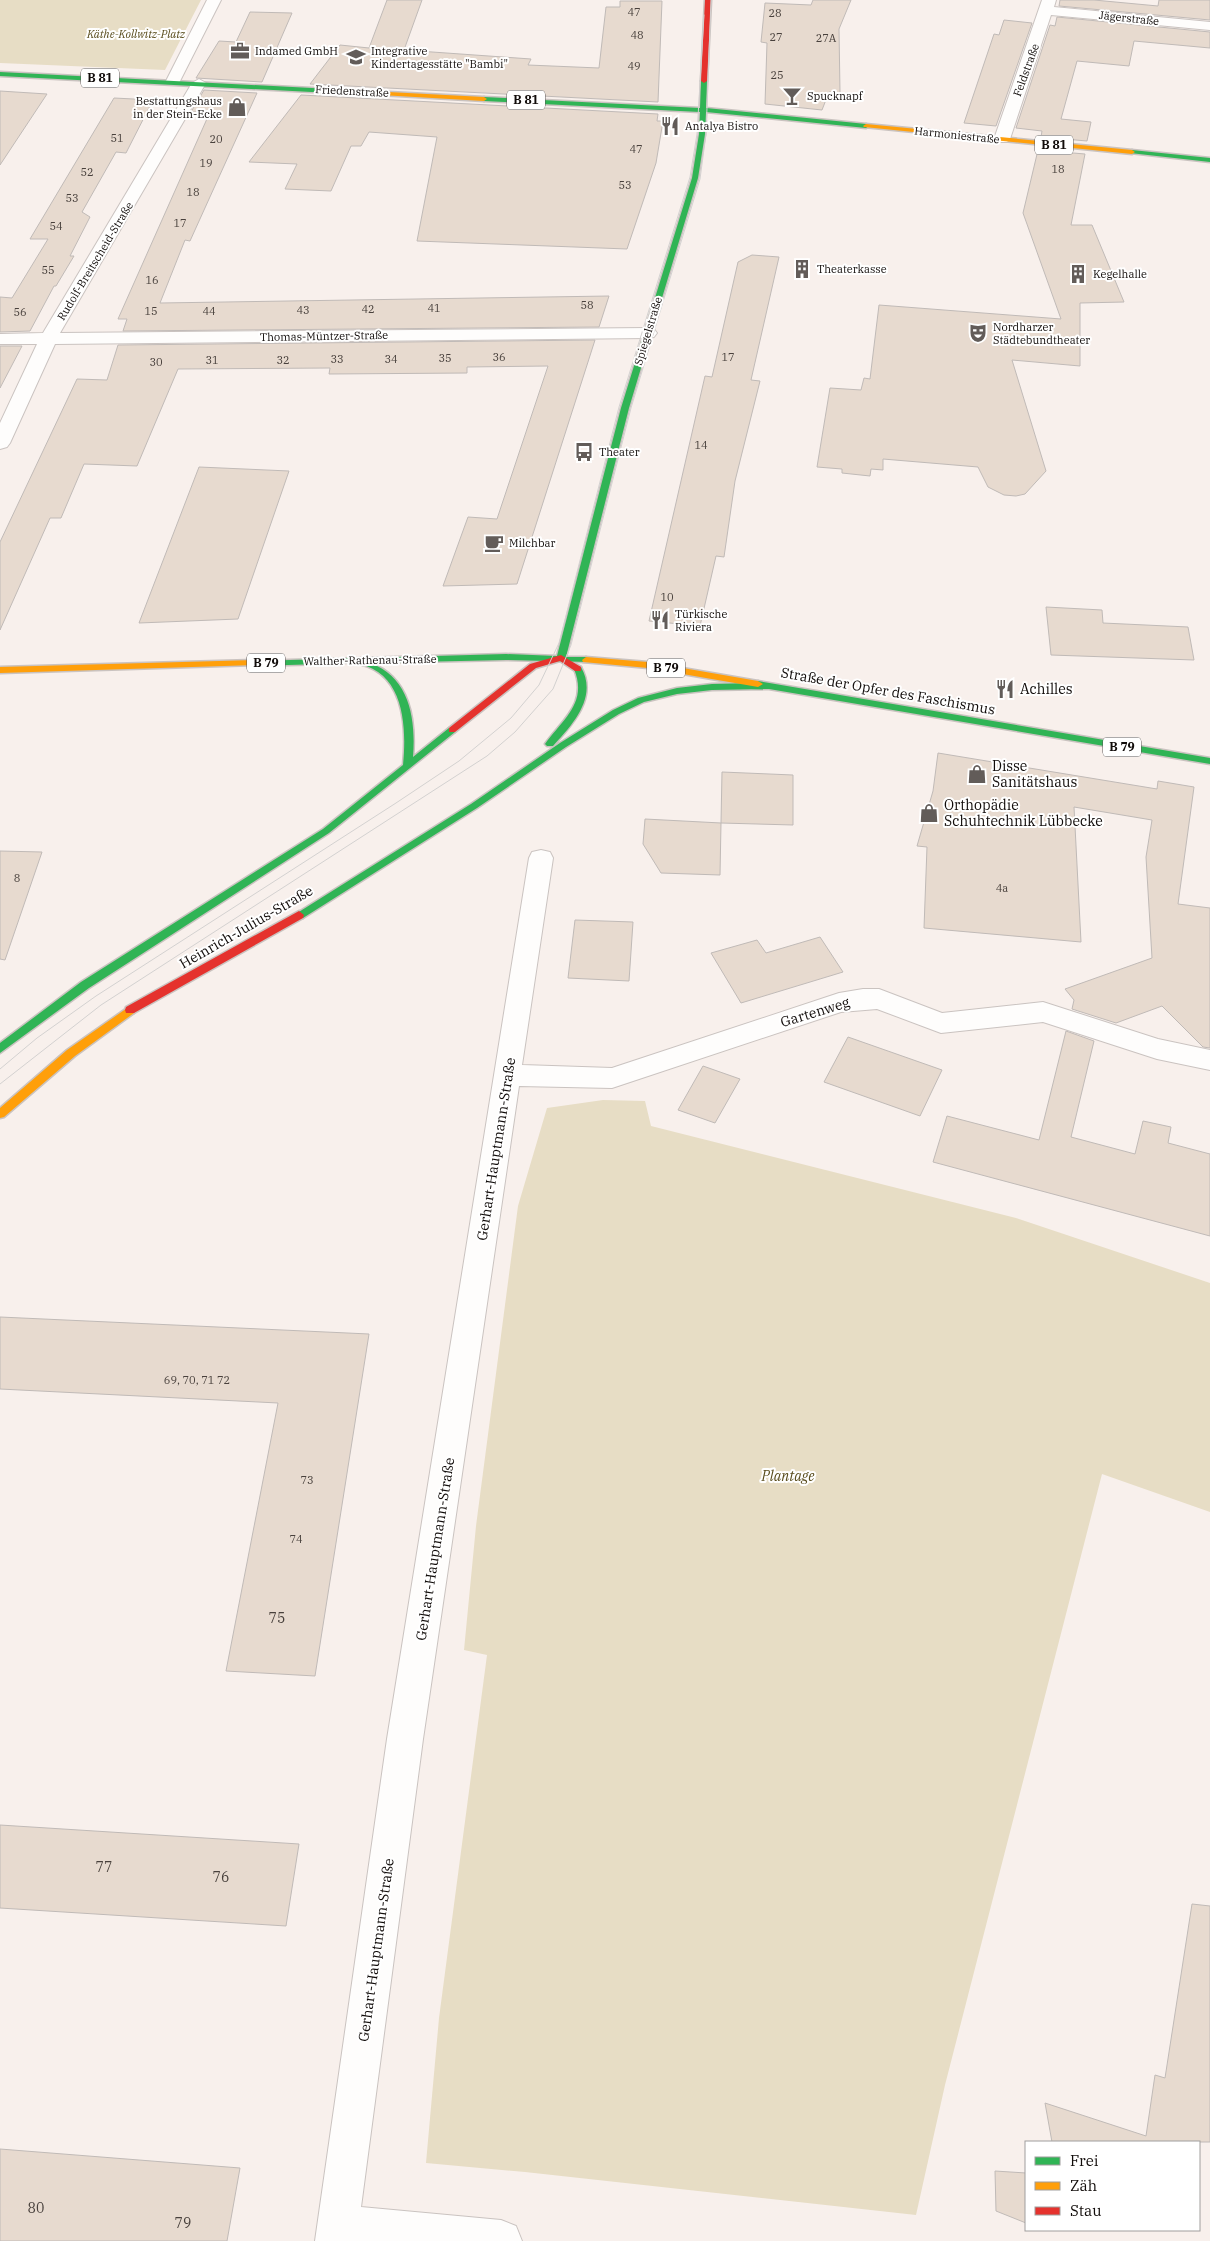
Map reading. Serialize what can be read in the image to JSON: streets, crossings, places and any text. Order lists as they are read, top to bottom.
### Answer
{
  "streets": {
    "street": [
      "Jägerstraße",
      "Feldstraße",
      "B 81",
      "Friedenstraße",
      "Harmoniestraße",
      "Rudolf-Breitscheid-Straße",
      "Spiegelstraße",
      "Thomas-Müntzer-Straße",
      "Walther-Rathenau-Straße",
      "B 79",
      "Straße der Opfer des Faschismus",
      "Heinrich-Julius-Straße",
      "Gartenweg",
      "Gerhart-Hauptmann-Straße"
    ]
  },
  "crossings": [
    ["Jägerstraße", "Feldstraße"],
    ["Feldstraße", "Harmoniestraße"],
    ["Friedenstraße", "Harmoniestraße"],
    ["Friedenstraße", "Rudolf-Breitscheid-Straße"],
    ["Friedenstraße", "Spiegelstraße"],
    ["Harmoniestraße", "Spiegelstraße"],
    ["Rudolf-Breitscheid-Straße", "Thomas-Müntzer-Straße"],
    ["Spiegelstraße", "Thomas-Müntzer-Straße"],
    ["Spiegelstraße", "Walther-Rathenau-Straße"],
    ["Spiegelstraße", "Straße der Opfer des Faschismus"],
    ["Spiegelstraße", "Heinrich-Julius-Straße"],
    ["Walther-Rathenau-Straße", "Straße der Opfer des Faschismus"],
    ["Walther-Rathenau-Straße", "Heinrich-Julius-Straße"],
    ["Straße der Opfer des Faschismus", "Heinrich-Julius-Straße"],
    ["Gartenweg", "Gerhart-Hauptmann-Straße"]
  ],
  "parks": ["Käthe-Kollwitz-Platz", "Plantage"],
  "places": {
    "office": ["Indamed GmbH"],
    "school or university": ["Integrative Kindertagesstätte \"Bambi\""],
    "bar": ["Spucknapf"],
    "shop": ["Bestattungshaus in der Stein-Ecke", "Disse Sanitätshaus", "Orthopädie Schuhtechnik Lübbecke"],
    "restaurant": ["Antalya Bistro", "Türkische Riviera", "Achilles"],
    "building": ["Theaterkasse", "Kegelhalle"],
    "theatre": ["Nordharzer Städtebundtheater"],
    "bus stop": ["Theater"],
    "cafe": ["Milchbar"]
  },
  "house_numbers": [
    "47",
    "28",
    "48",
    "27",
    "27A",
    "49",
    "25",
    "51",
    "20",
    "47",
    "19",
    "18",
    "52",
    "53",
    "18",
    "53",
    "17",
    "54",
    "55",
    "16",
    "58",
    "41",
    "42",
    "43",
    "15",
    "44",
    "56",
    "36",
    "17",
    "35",
    "33",
    "34",
    "31",
    "32",
    "30",
    "14",
    "10",
    "8",
    "4a",
    "69, 70, 71 72",
    "73",
    "74",
    "75",
    "77",
    "76",
    "80",
    "79"
  ],
  "legend": ["Frei", "Zäh", "Stau"]
}
